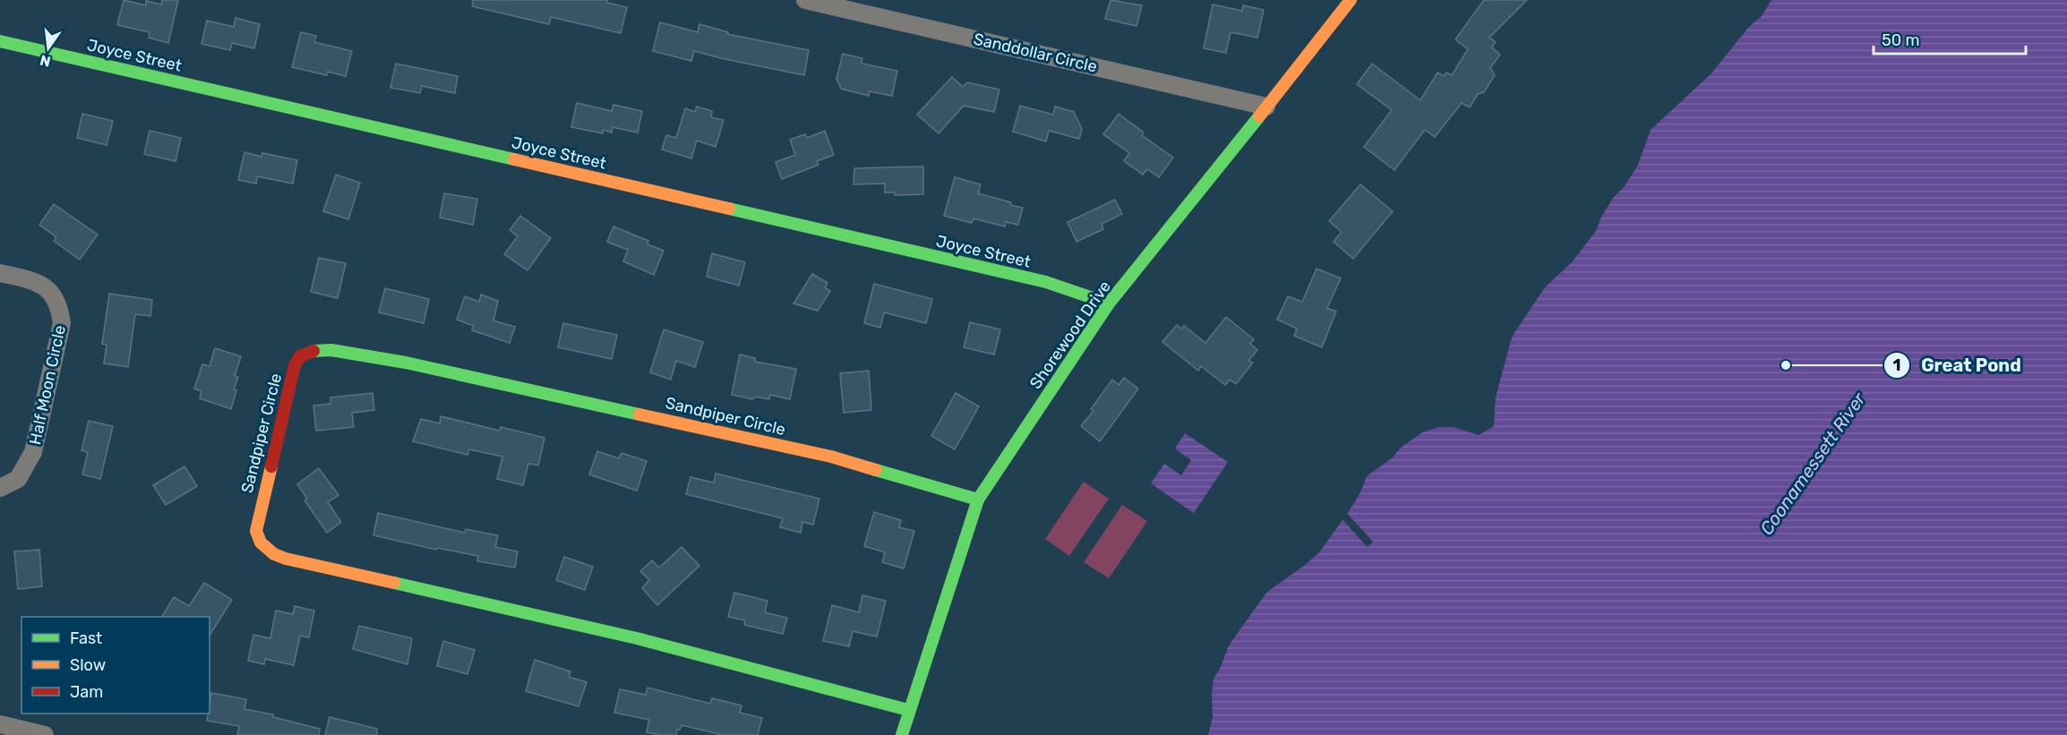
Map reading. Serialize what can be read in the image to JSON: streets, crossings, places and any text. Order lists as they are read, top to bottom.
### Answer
{
  "streets": {
    "street": [
      "Sanddollar Circle",
      "Joyce Street",
      "Shorewood Drive",
      "Half Moon Circle",
      "Sandpiper Circle"
    ]
  },
  "crossings": [
    ["Sanddollar Circle", "Shorewood Drive"],
    ["Joyce Street", "Shorewood Drive"],
    ["Shorewood Drive", "Sandpiper Circle"]
  ],
  "water": ["Coonamessett River"],
  "places": ["Great Pond"],
  "legend": ["Fast", "Slow", "Jam"],
  "scale_bar": "50 m",
  "north": "bottom"
}
